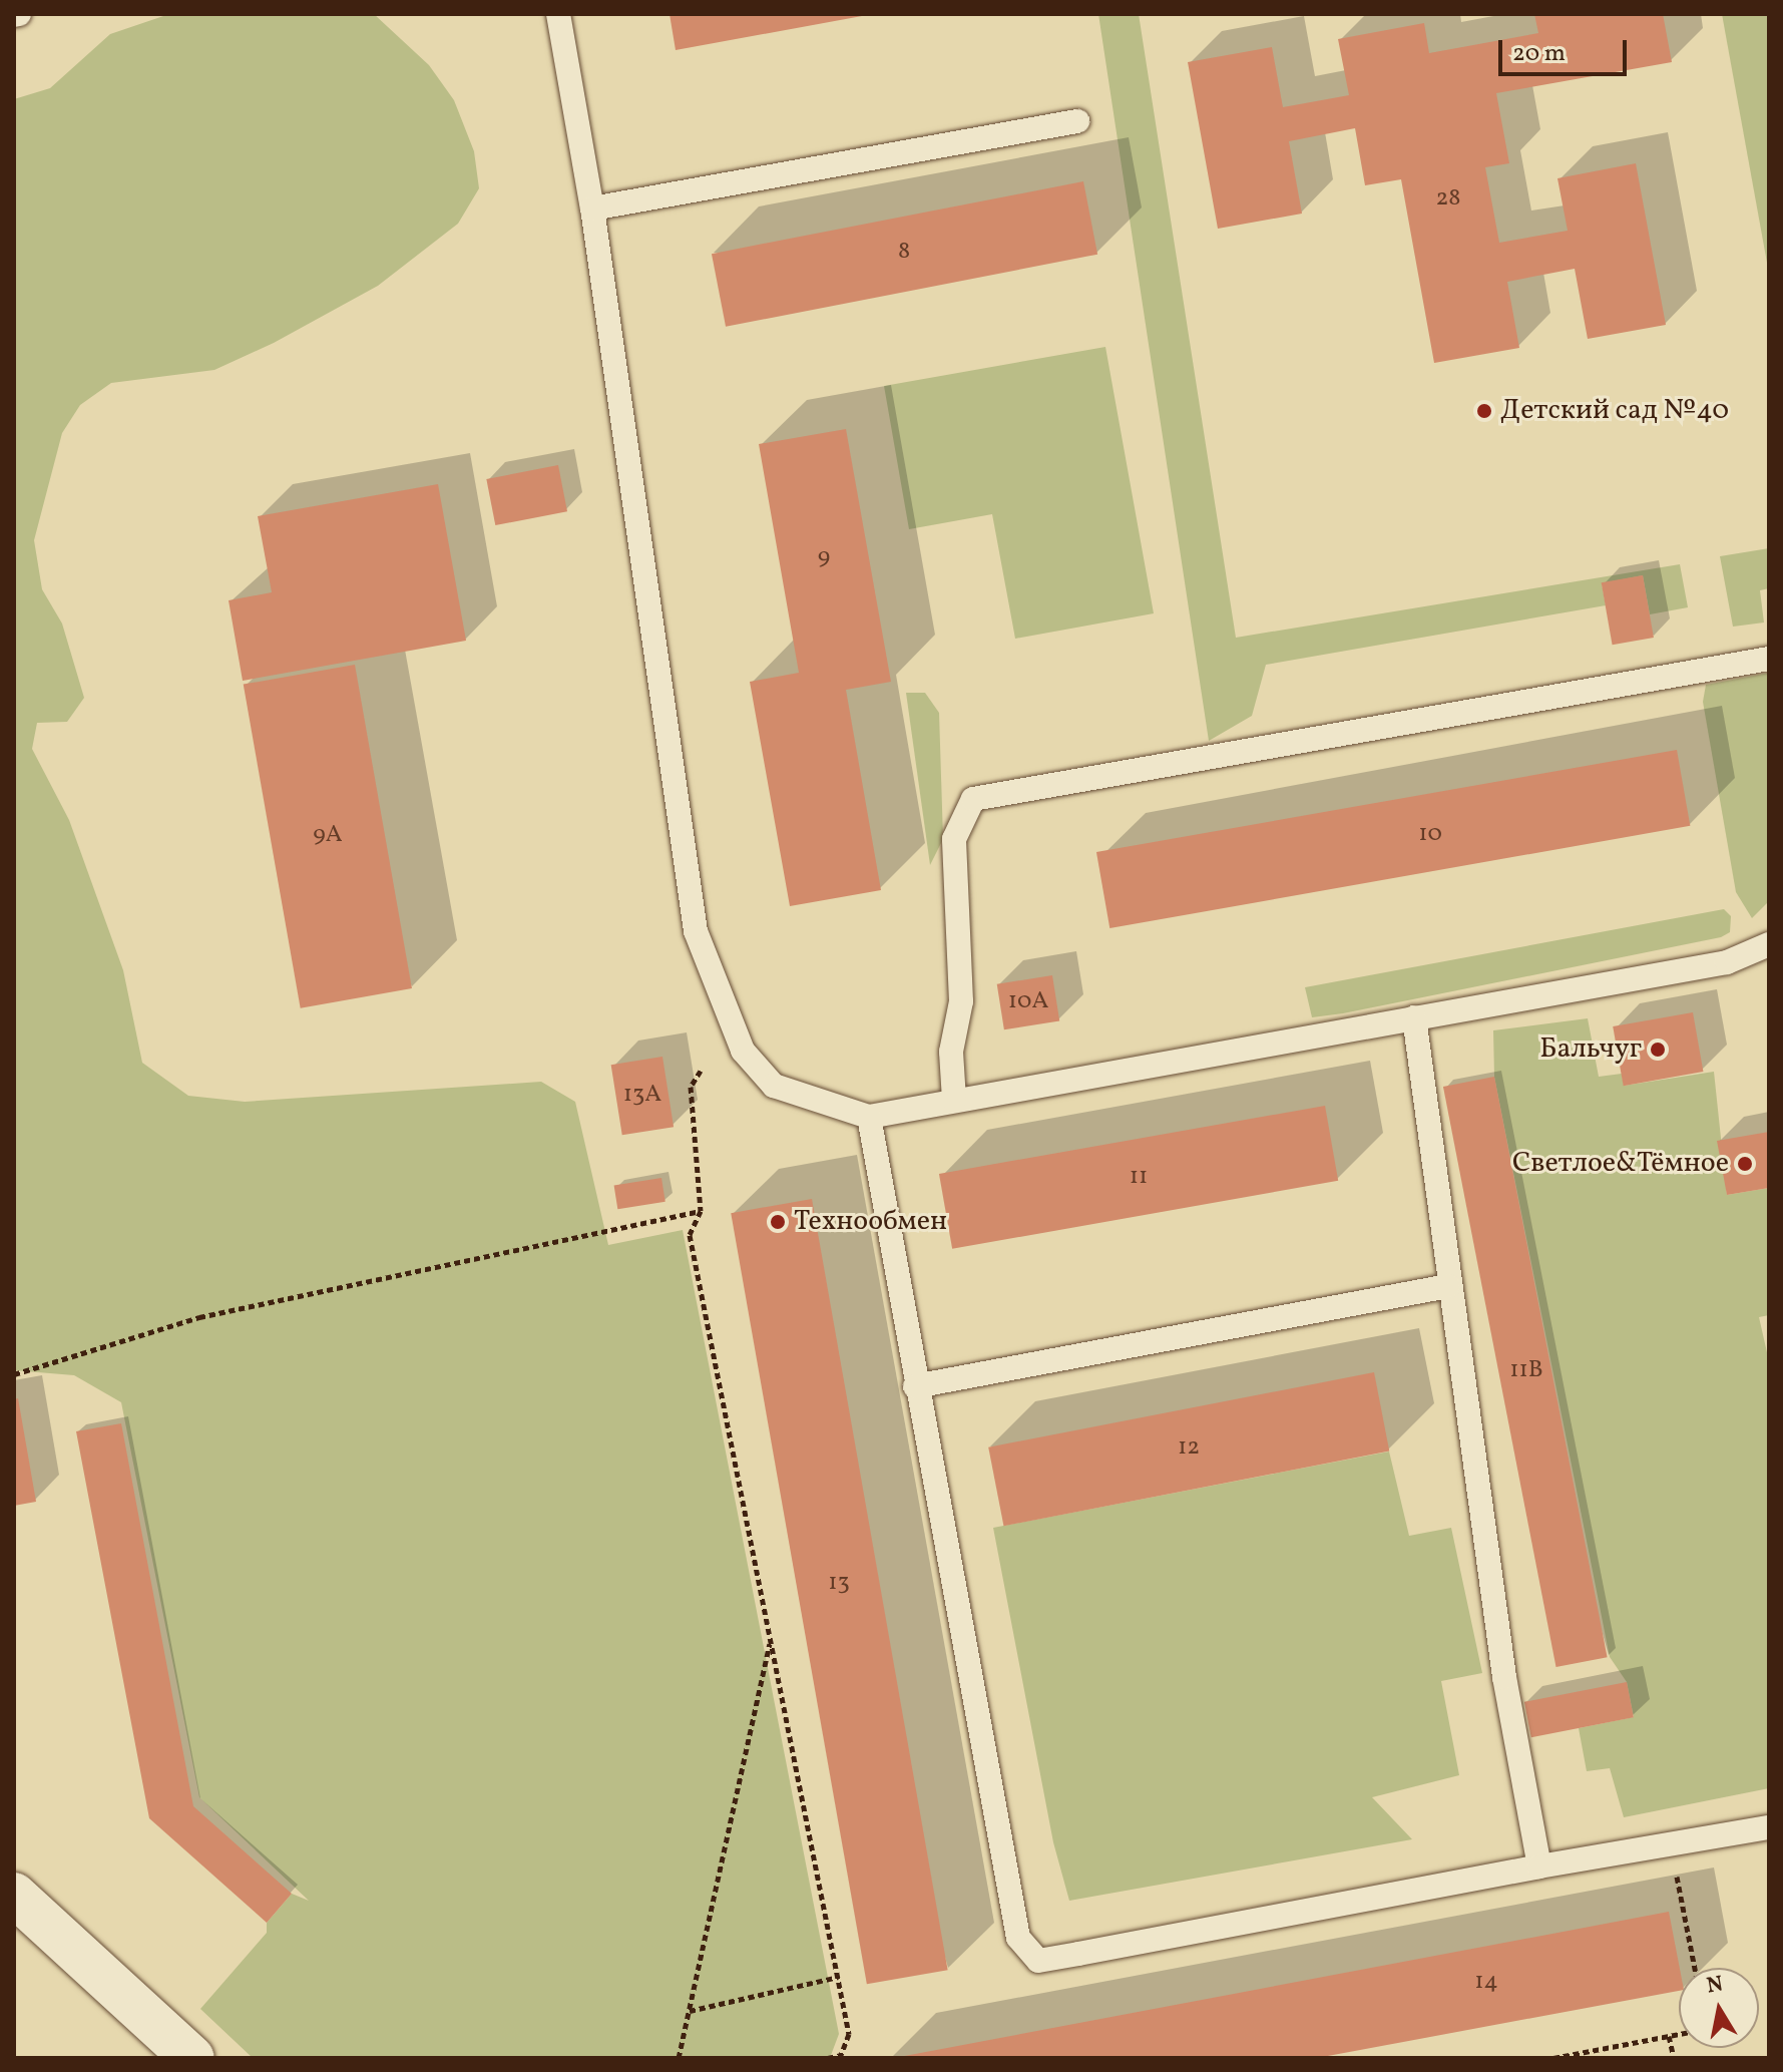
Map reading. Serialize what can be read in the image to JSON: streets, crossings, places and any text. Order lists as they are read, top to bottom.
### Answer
{
  "places": [
    "Детский сад №40",
    "Бальчуг",
    "Светлое&Тёмное",
    "Технообмен"
  ],
  "house_numbers": [
    "28",
    "8",
    "9",
    "10",
    "9А",
    "10А",
    "13А",
    "11",
    "11В",
    "12",
    "13",
    "14"
  ],
  "scale_bar": "20 m",
  "north": "top"
}
